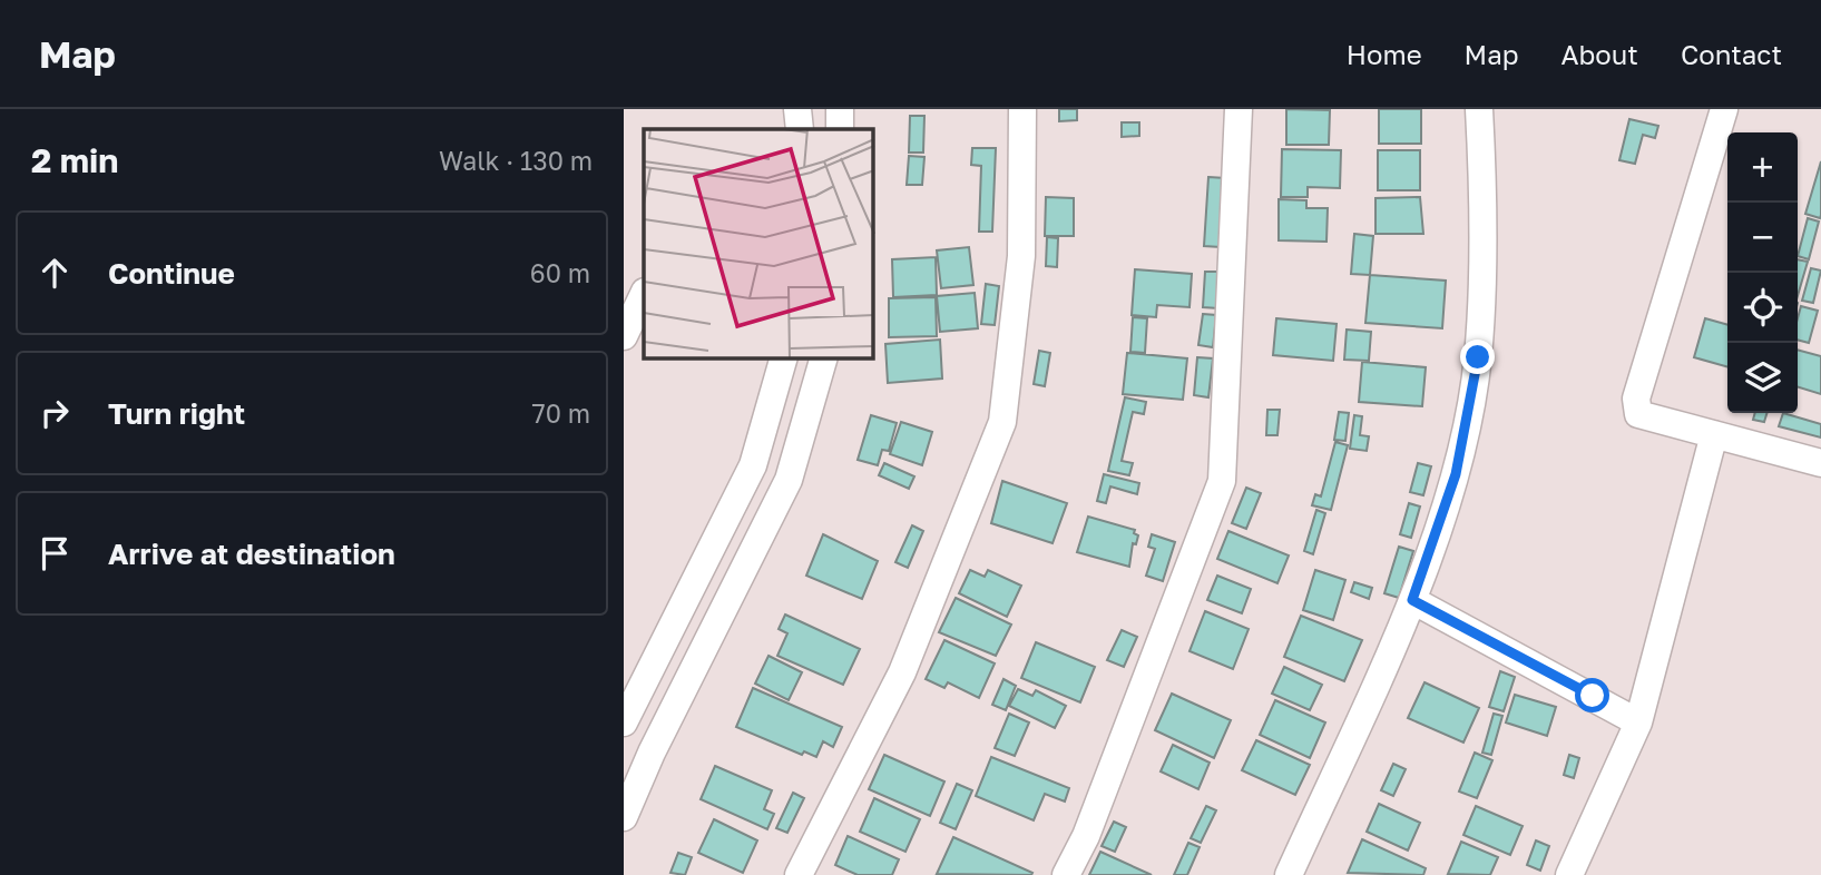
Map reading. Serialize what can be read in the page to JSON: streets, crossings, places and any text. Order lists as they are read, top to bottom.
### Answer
{
  "page": {
    "header": "Map",
    "nav": [
      "Home",
      "Map",
      "About",
      "Contact"
    ],
    "heading": ["2 min", "Walk · 130 m"],
    "map_buttons": ["+", "−"],
    "list": [
      ["Continue", "60 m"],
      ["Turn right", "70 m"],
      "Arrive at destination"
    ]
  }
}
